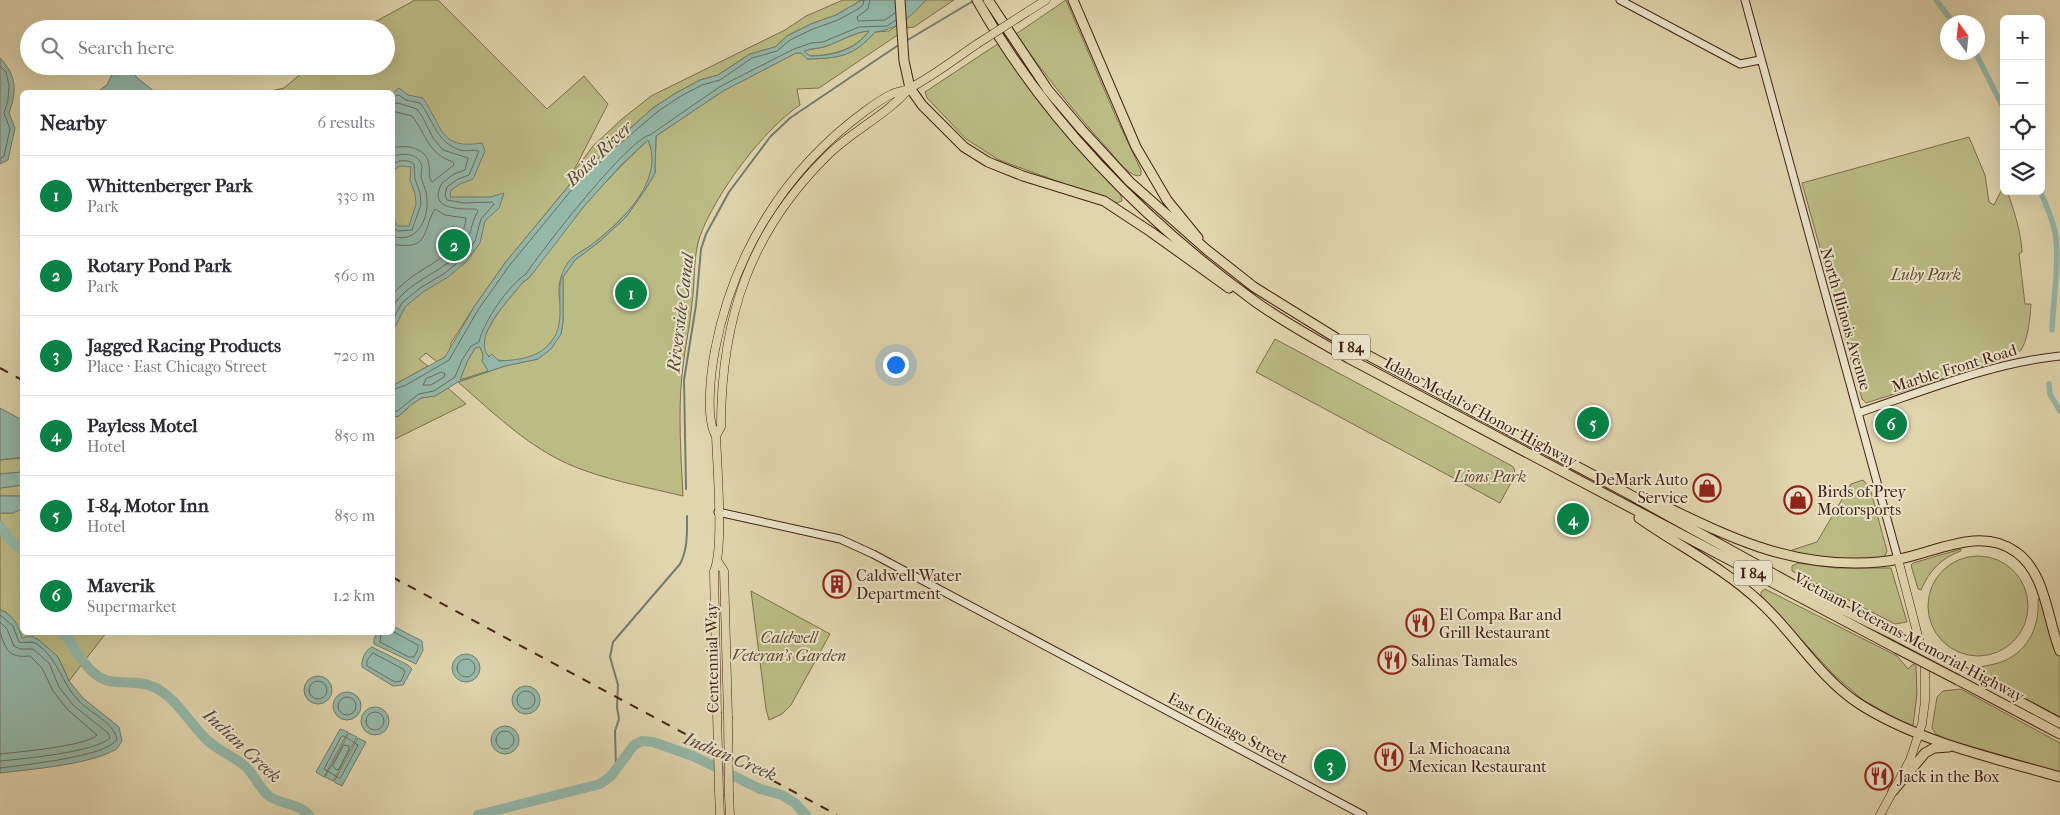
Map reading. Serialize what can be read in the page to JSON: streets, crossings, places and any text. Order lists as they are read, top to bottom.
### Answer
{
  "streets": {
    "highway": ["I 84", "Idaho Medal of Honor Highway", "Vietnam Veterans Memorial Highway"],
    "main road": ["North Illinois Avenue", "Centennial Way"],
    "street": ["Marble Front Road", "East Chicago Street"]
  },
  "crossings": [
    ["North Illinois Avenue", "Marble Front Road"],
    ["Idaho Medal of Honor Highway", "Vietnam Veterans Memorial Highway"],
    ["Centennial Way", "East Chicago Street"]
  ],
  "water": ["Boise River", "Riverside Canal", "Indian Creek"],
  "parks": ["Luby Park", "Lions Park", "Caldwell Veteran's Garden"],
  "places": {
    "shop": ["DeMark Auto Service", "Birds of Prey Motorsports"],
    "building": ["Caldwell Water Department"],
    "restaurant": [
      "El Compa Bar and Grill Restaurant",
      "Salinas Tamales",
      "La Michoacana Mexican Restaurant",
      "Jack in the Box"
    ]
  },
  "north": "top",
  "page": {
    "map_buttons": ["+", "−"],
    "search": "Search here",
    "heading": ["Nearby", "6 results"],
    "list": [
      {
        "mark": "1",
        "name": "Whittenberger Park",
        "note": "Park",
        "value": "330 m"
      },
      {
        "mark": "2",
        "name": "Rotary Pond Park",
        "note": "Park",
        "value": "560 m"
      },
      {
        "mark": "3",
        "name": "Jagged Racing Products",
        "note": "Place · East Chicago Street",
        "value": "720 m"
      },
      {
        "mark": "4",
        "name": "Payless Motel",
        "note": "Hotel",
        "value": "850 m"
      },
      {
        "mark": "5",
        "name": "I-84 Motor Inn",
        "note": "Hotel",
        "value": "850 m"
      },
      {
        "mark": "6",
        "name": "Maverik",
        "note": "Supermarket",
        "value": "1.2 km"
      }
    ],
    "pins": [
      "2",
      "1",
      "5",
      "6",
      "4",
      "3"
    ]
  }
}
